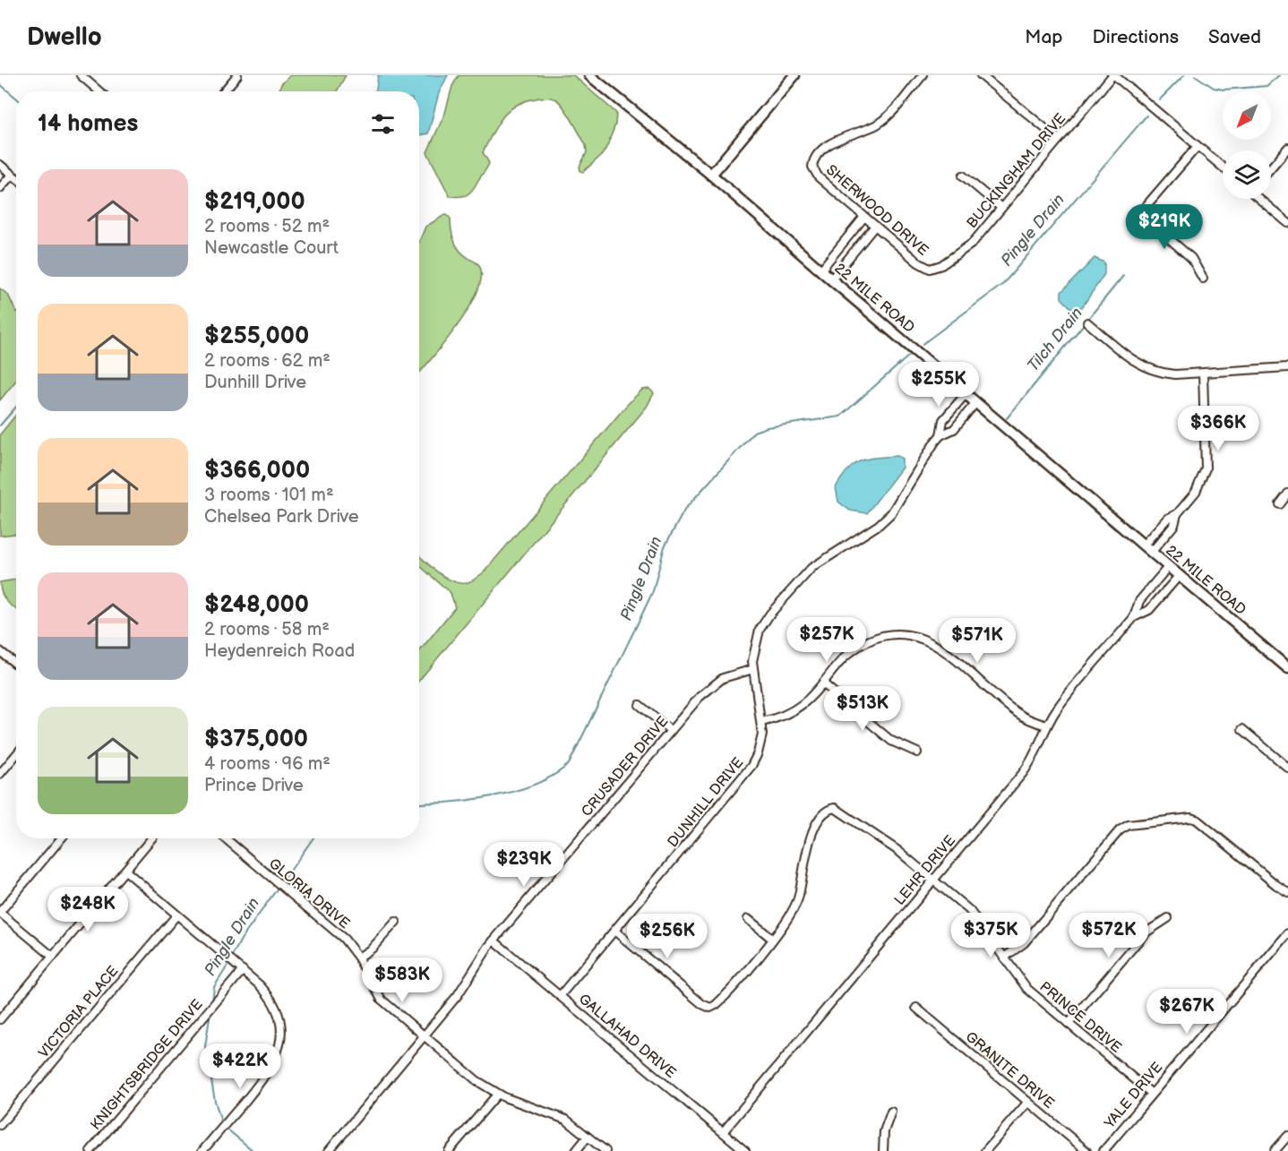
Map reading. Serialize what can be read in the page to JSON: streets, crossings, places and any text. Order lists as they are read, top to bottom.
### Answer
{
  "streets": {
    "street": [
      "BUCKINGHAM DRIVE",
      "SHERWOOD DRIVE",
      "22 MILE ROAD",
      "CRUSADER DRIVE",
      "DUNHILL DRIVE",
      "LEHR DRIVE",
      "GLORIA DRIVE",
      "VICTORIA PLACE",
      "PRINCE DRIVE",
      "GALLAHAD DRIVE",
      "KNIGHTSBRIDGE DRIVE",
      "GRANITE DRIVE",
      "YALE DRIVE"
    ]
  },
  "crossings": [
    ["BUCKINGHAM DRIVE", "SHERWOOD DRIVE"],
    ["22 MILE ROAD", "DUNHILL DRIVE"],
    ["22 MILE ROAD", "LEHR DRIVE"],
    ["CRUSADER DRIVE", "DUNHILL DRIVE"],
    ["CRUSADER DRIVE", "GLORIA DRIVE"],
    ["CRUSADER DRIVE", "GALLAHAD DRIVE"],
    ["DUNHILL DRIVE", "GALLAHAD DRIVE"],
    ["LEHR DRIVE", "PRINCE DRIVE"],
    ["LEHR DRIVE", "GALLAHAD DRIVE"],
    ["PRINCE DRIVE", "YALE DRIVE"]
  ],
  "water": ["Pingle Drain", "Tilch Drain"],
  "north": "bottom left",
  "page": {
    "header": "Dwello",
    "nav": ["Map", "Directions", "Saved"],
    "heading": "14 homes",
    "list": [
      {
        "name": "$219,000",
        "note": "2 rooms · 52 m² · Newcastle Court"
      },
      {
        "name": "$255,000",
        "note": "2 rooms · 62 m² · Dunhill Drive"
      },
      {
        "name": "$366,000",
        "note": "3 rooms · 101 m² · Chelsea Park Drive"
      },
      {
        "name": "$248,000",
        "note": "2 rooms · 58 m² · Heydenreich Road"
      },
      {
        "name": "$375,000",
        "note": "4 rooms · 96 m² · Prince Drive"
      }
    ],
    "price": [
      "$219K",
      "$255K",
      "$366K",
      "$257K",
      "$571K",
      "$513K",
      "$239K",
      "$248K",
      "$375K",
      "$572K",
      "$256K",
      "$583K",
      "$267K",
      "$422K"
    ]
  }
}
